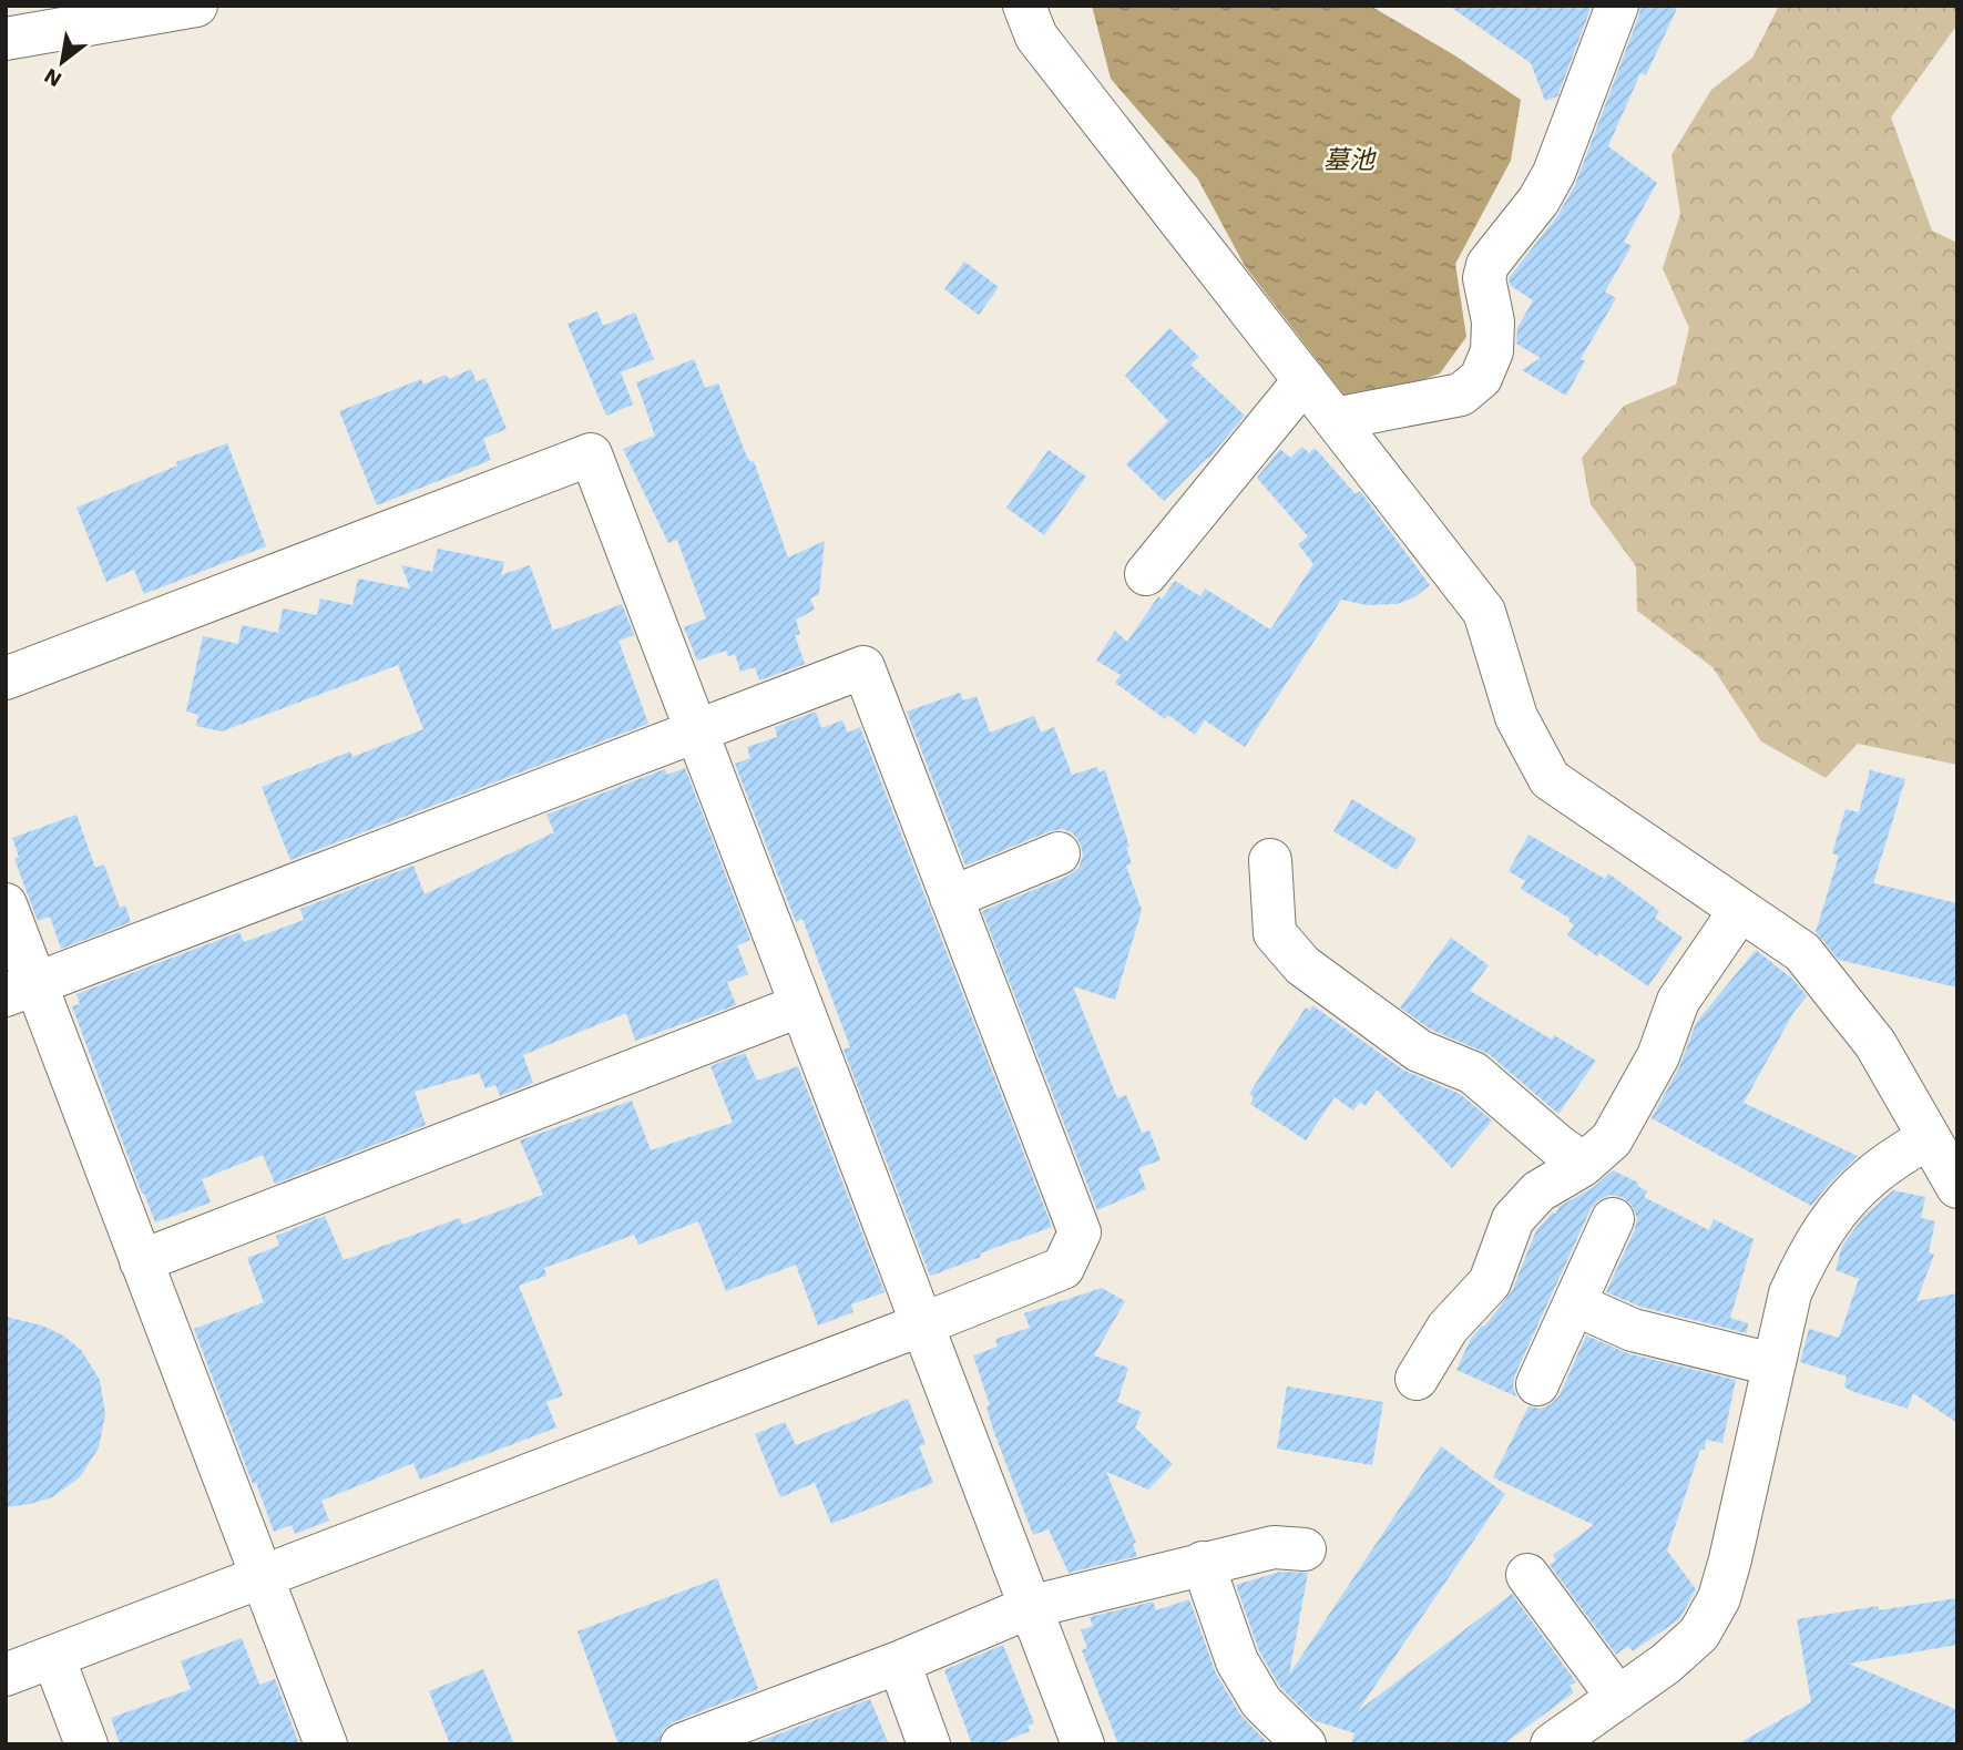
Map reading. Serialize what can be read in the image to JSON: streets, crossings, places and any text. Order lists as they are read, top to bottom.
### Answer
{
  "water": ["墓池"],
  "north": "bottom left"
}
